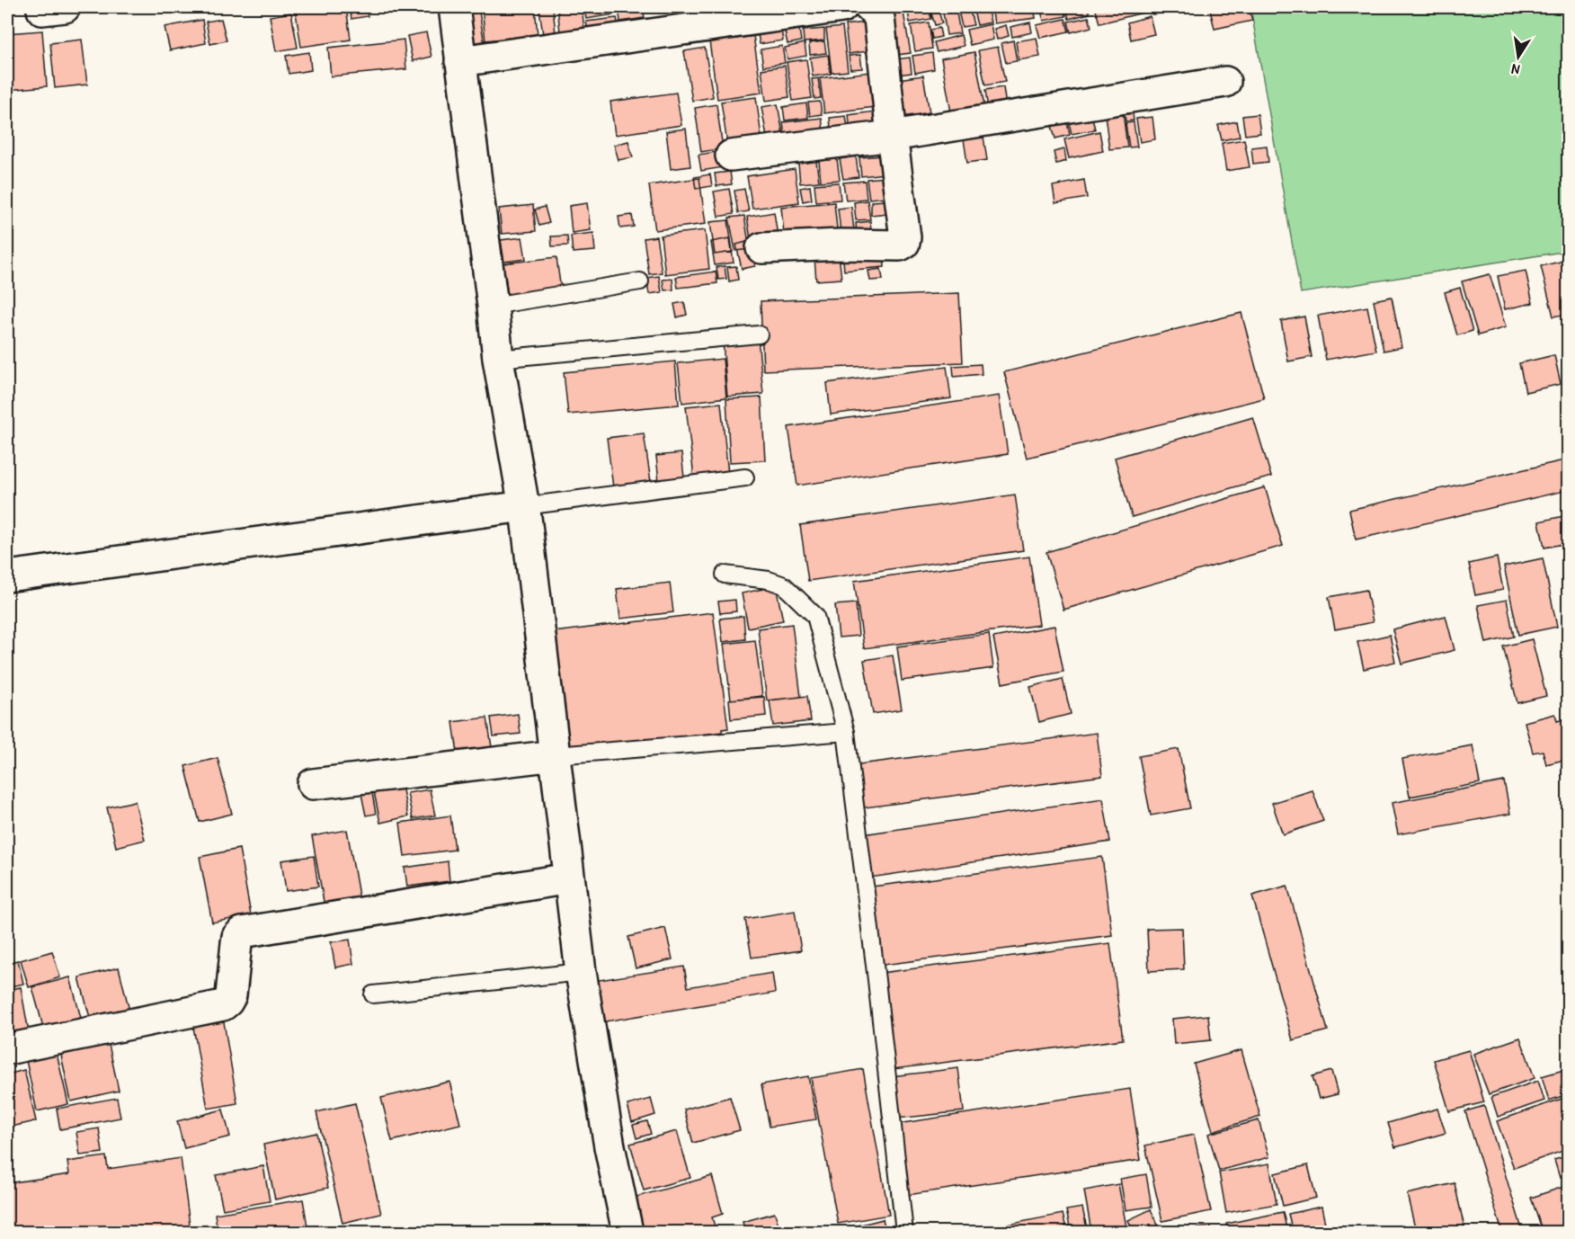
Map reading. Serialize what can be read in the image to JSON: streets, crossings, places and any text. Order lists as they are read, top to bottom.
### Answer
{
  "north": "bottom"
}
